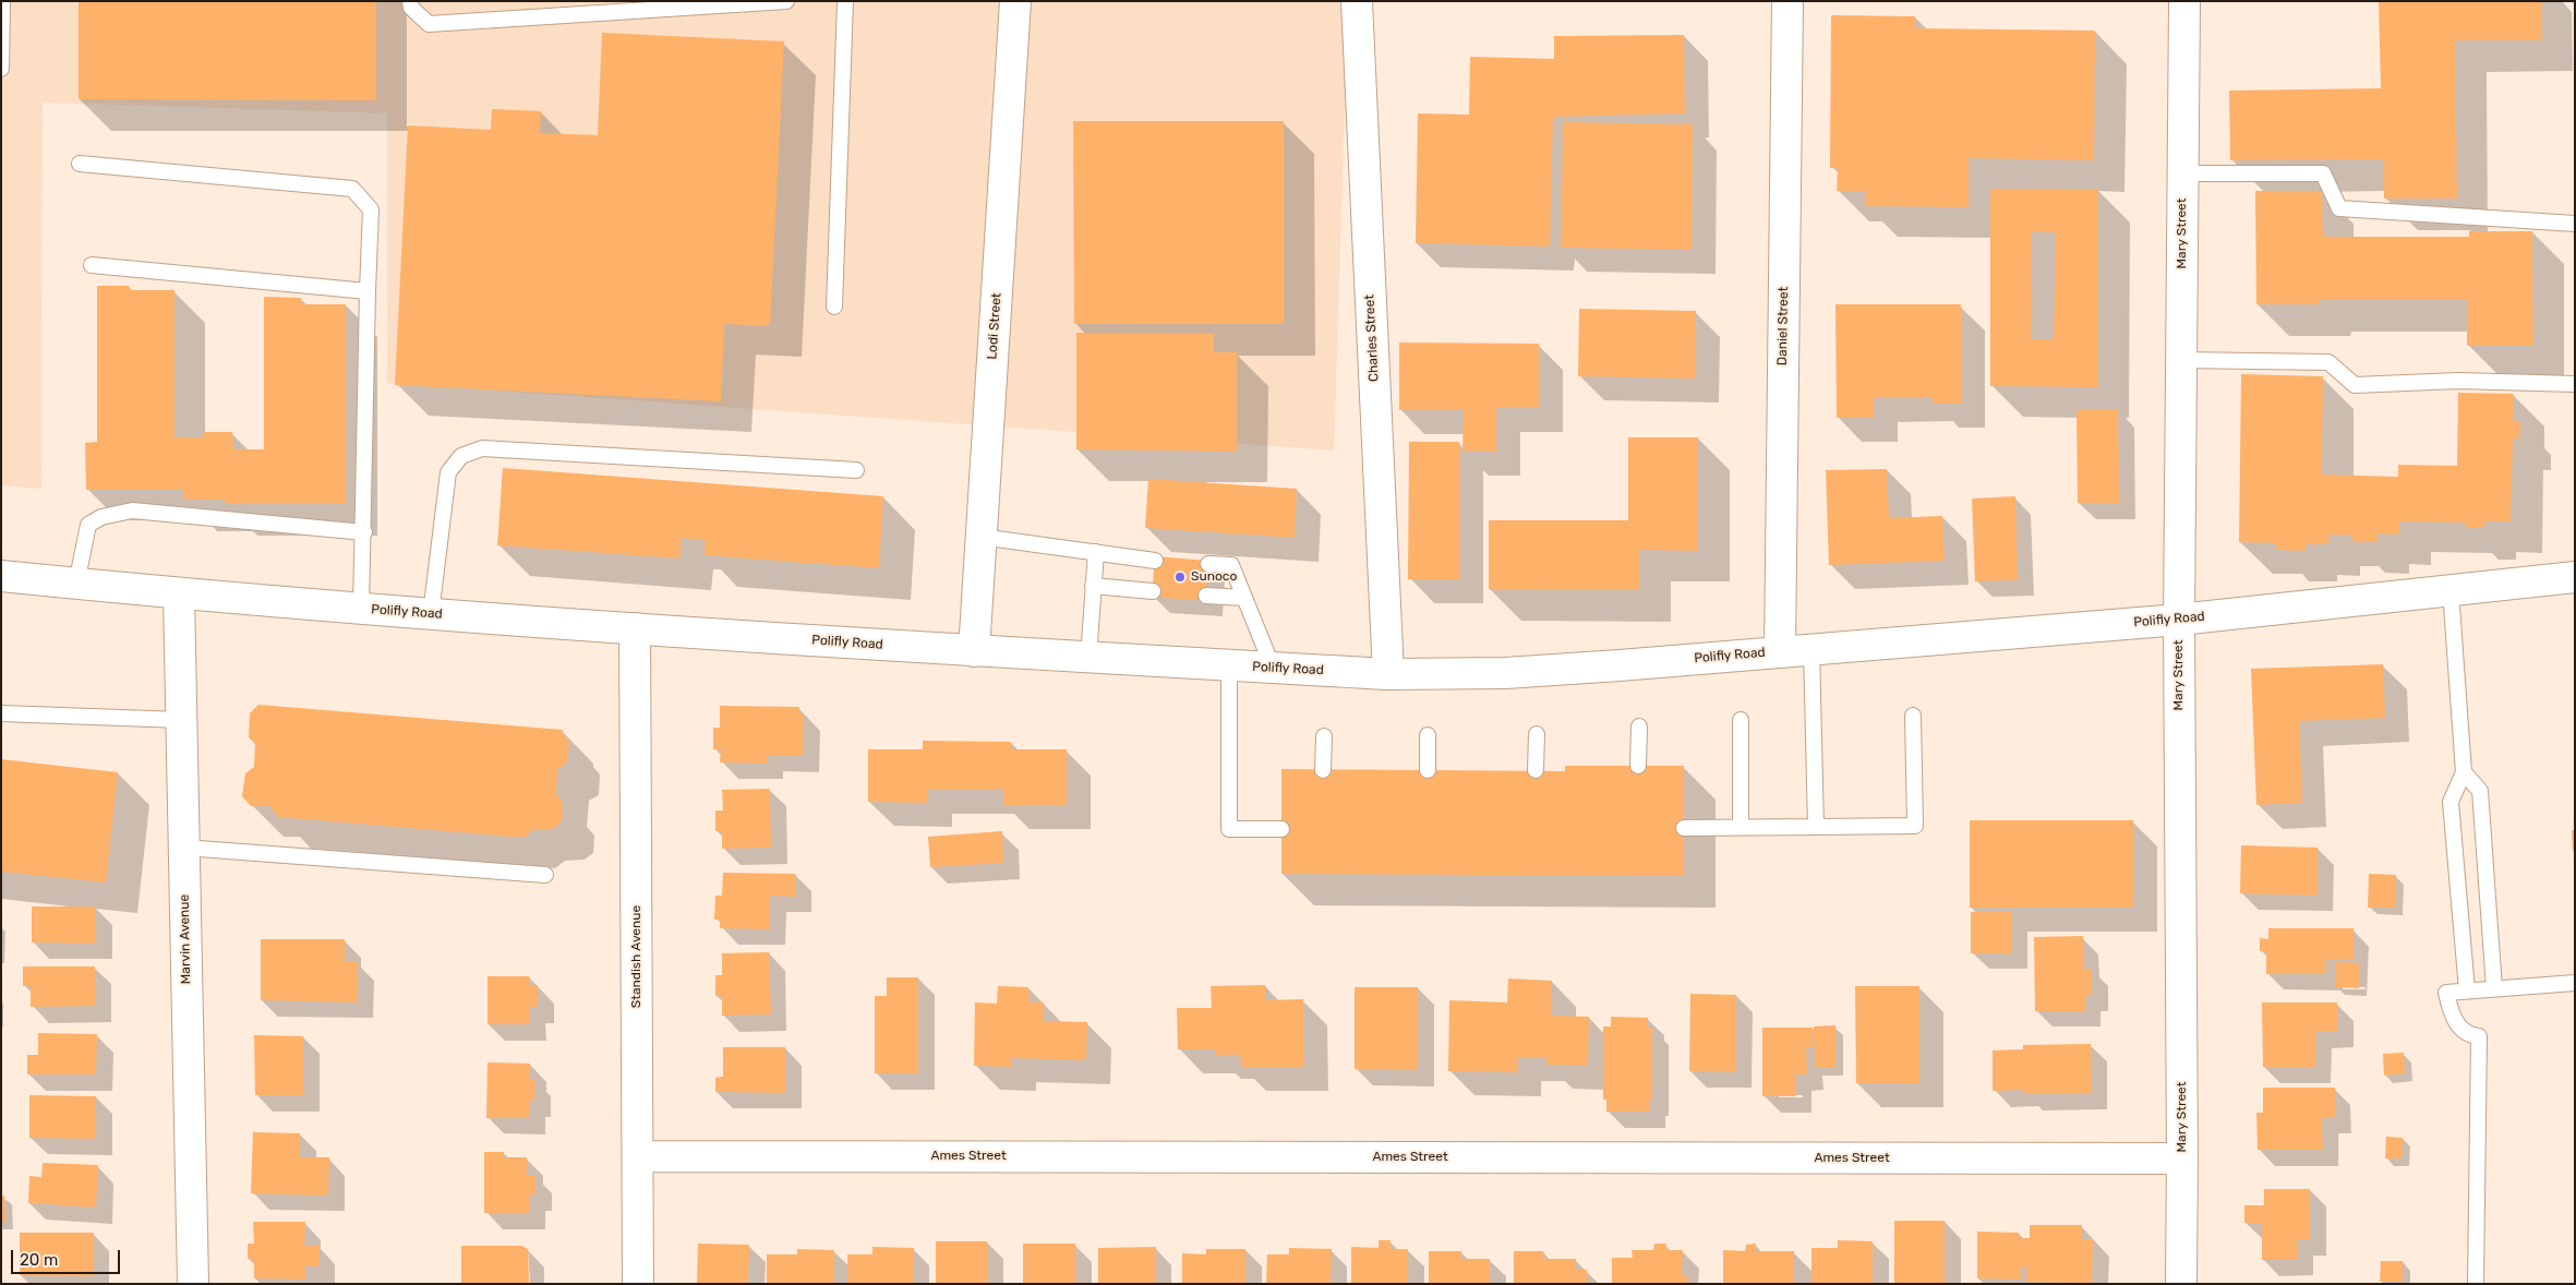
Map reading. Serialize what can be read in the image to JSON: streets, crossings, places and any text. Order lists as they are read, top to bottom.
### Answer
{
  "streets": {
    "street": [
      "Mary Street",
      "Lodi Street",
      "Daniel Street",
      "Charles Street",
      "Polifly Road",
      "Marvin Avenue",
      "Standish Avenue",
      "Ames Street"
    ]
  },
  "crossings": [
    ["Mary Street", "Polifly Road"],
    ["Mary Street", "Ames Street"],
    ["Lodi Street", "Polifly Road"],
    ["Daniel Street", "Polifly Road"],
    ["Charles Street", "Polifly Road"],
    ["Polifly Road", "Marvin Avenue"],
    ["Polifly Road", "Standish Avenue"],
    ["Standish Avenue", "Ames Street"]
  ],
  "places": ["Sunoco"],
  "scale_bar": "20 m"
}
